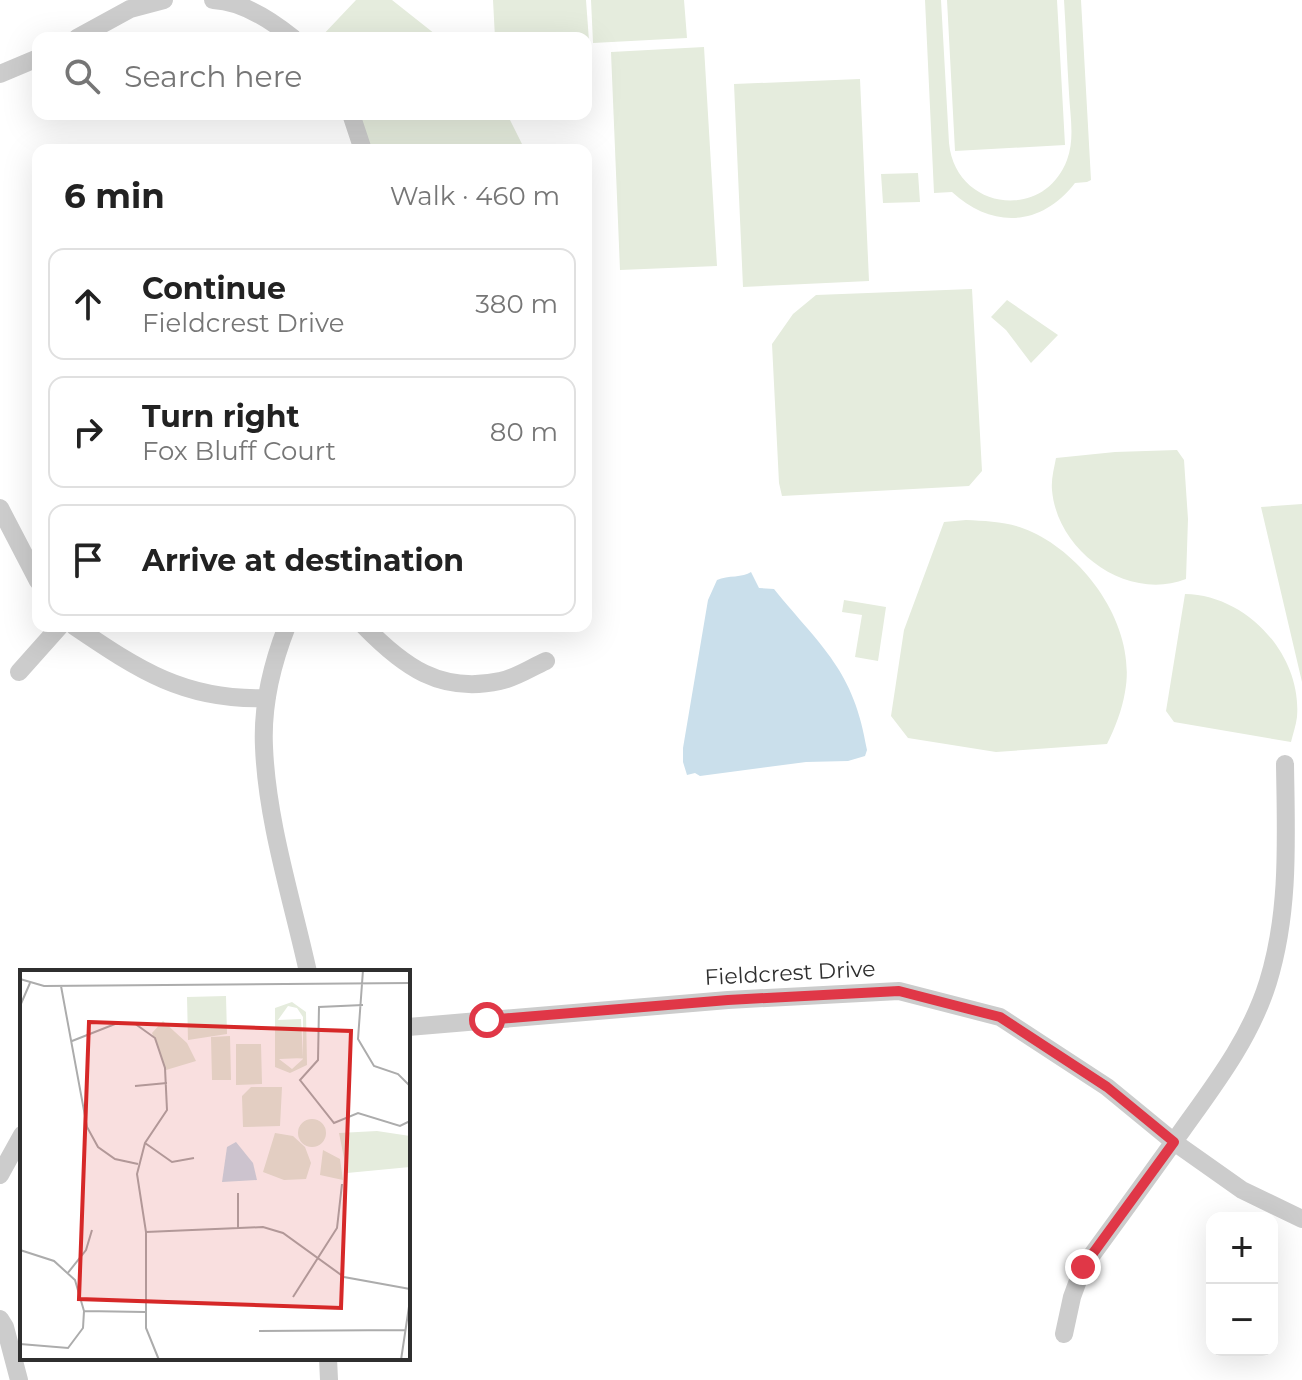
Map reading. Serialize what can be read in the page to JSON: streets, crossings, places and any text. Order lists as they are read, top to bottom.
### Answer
{
  "streets": {
    "street": ["Fieldcrest Drive"]
  },
  "page": {
    "search": "Search here",
    "heading": ["6 min", "Walk · 460 m"],
    "list": [
      ["Continue", "Fieldcrest Drive", "380 m"],
      ["Turn right", "Fox Bluff Court", "80 m"],
      "Arrive at destination"
    ],
    "map_buttons": ["+", "−"]
  }
}
